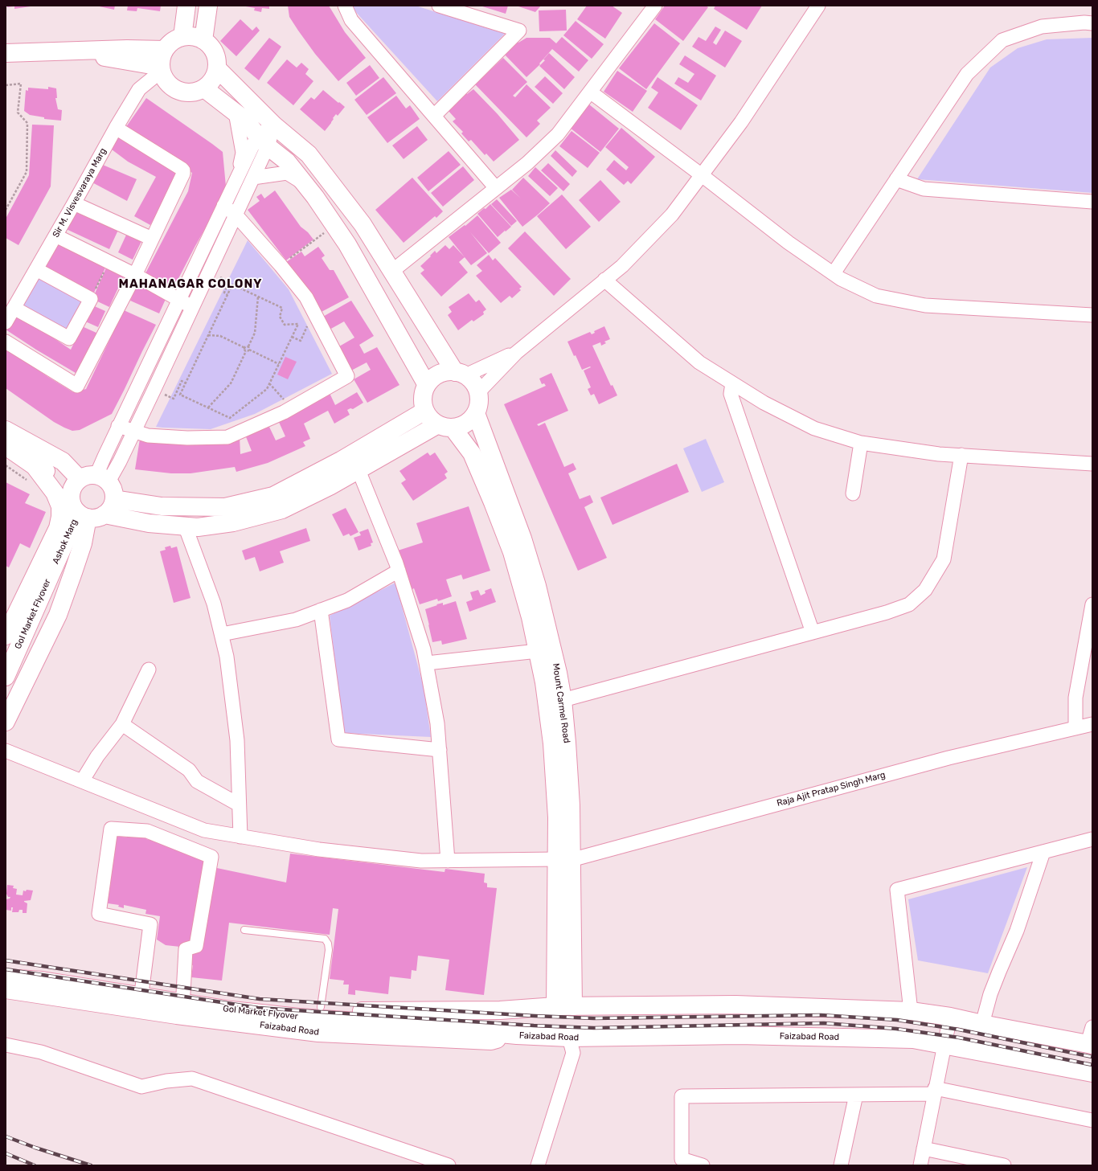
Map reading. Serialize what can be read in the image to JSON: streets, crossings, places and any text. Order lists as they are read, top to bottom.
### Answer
{
  "streets": {
    "street": [
      "Sir M. Visvesvaraya Marg",
      "Ashok Marg",
      "Gol Market Flyover",
      "Mount Carmel Road",
      "Raja Ajit Pratap Singh Marg",
      "Faizabad Road"
    ]
  },
  "crossings": [
    ["Ashok Marg", "Gol Market Flyover"],
    ["Gol Market Flyover", "Faizabad Road"],
    ["Mount Carmel Road", "Raja Ajit Pratap Singh Marg"]
  ],
  "districts": ["MAHANAGAR COLONY"]
}
